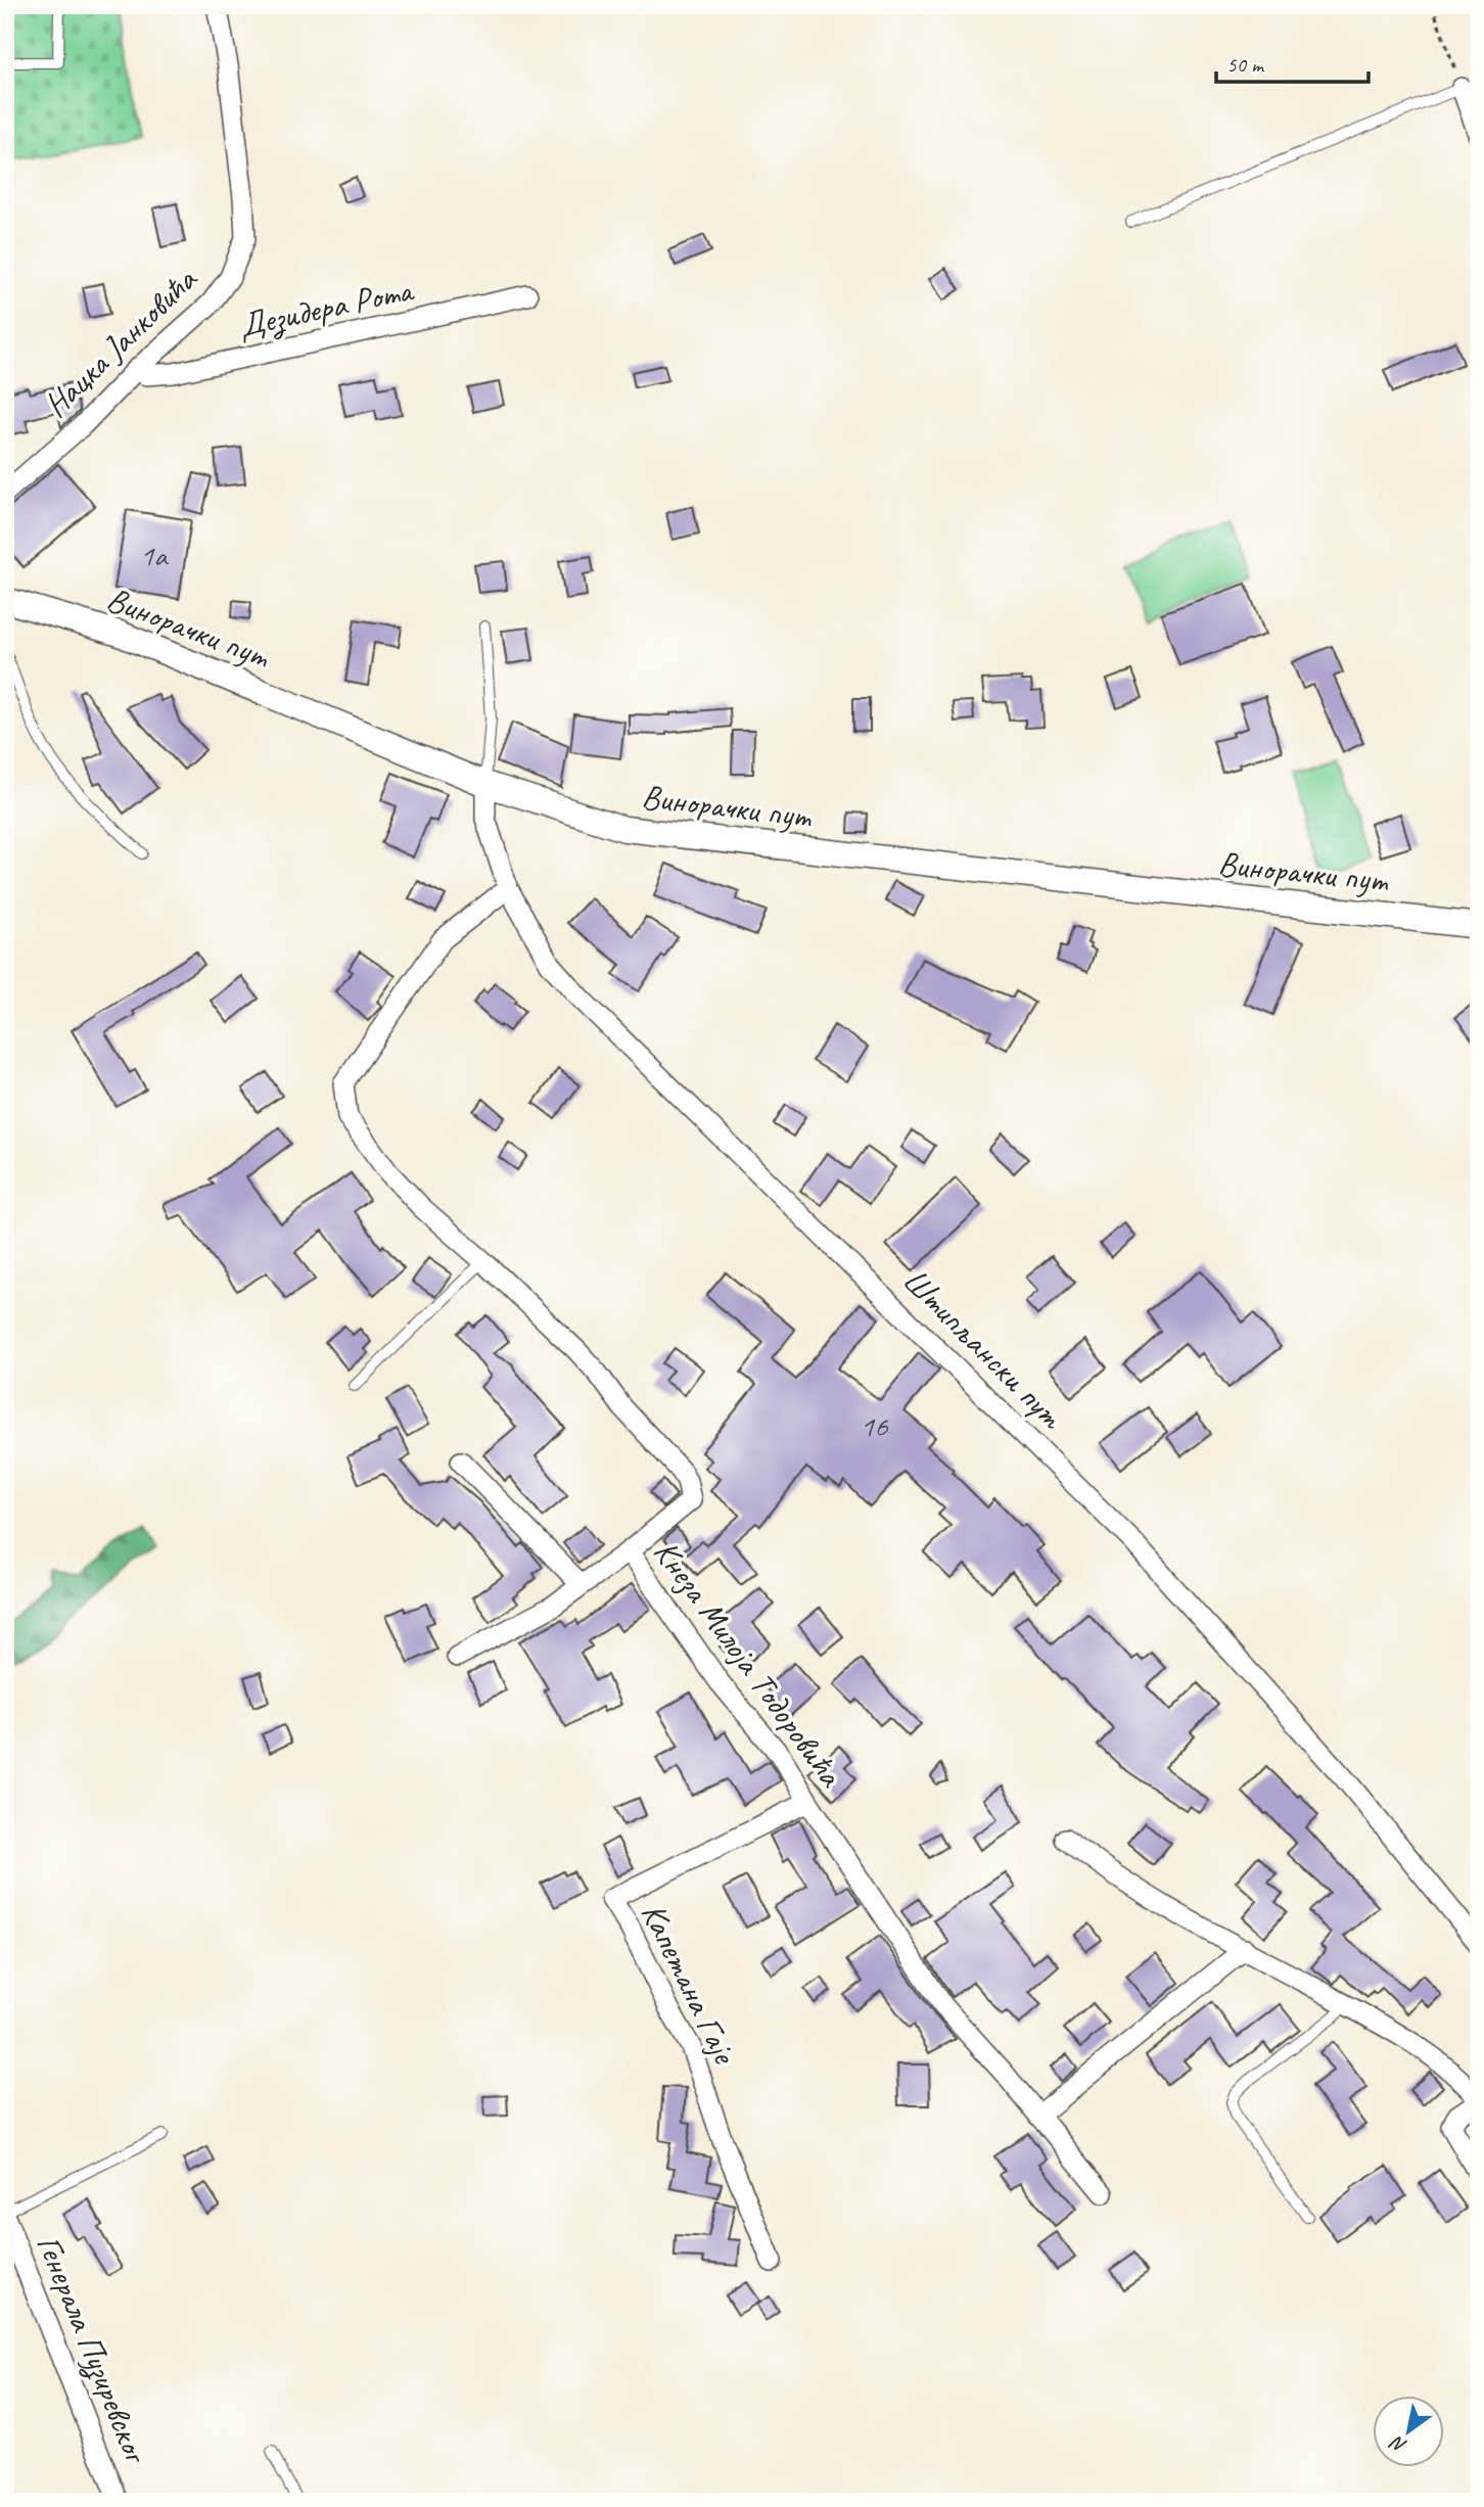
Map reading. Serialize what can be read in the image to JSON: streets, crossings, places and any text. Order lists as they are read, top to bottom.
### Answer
{
  "streets": {
    "street": [
      "Дезидера Рота",
      "Нацка Јанковића",
      "Винорачки пут",
      "Штипљански пут",
      "Кнеза Милоја Тодоровића",
      "Капетана Гаје",
      "Генерала Пузиревског"
    ]
  },
  "crossings": [
    ["Дезидера Рота", "Нацка Јанковића"],
    ["Винорачки пут", "Штипљански пут"],
    ["Штипљански пут", "Кнеза Милоја Тодоровића"],
    ["Кнеза Милоја Тодоровића", "Капетана Гаје"]
  ],
  "house_numbers": ["1a", "16"],
  "scale_bar": "50 m",
  "north": "bottom left"
}
